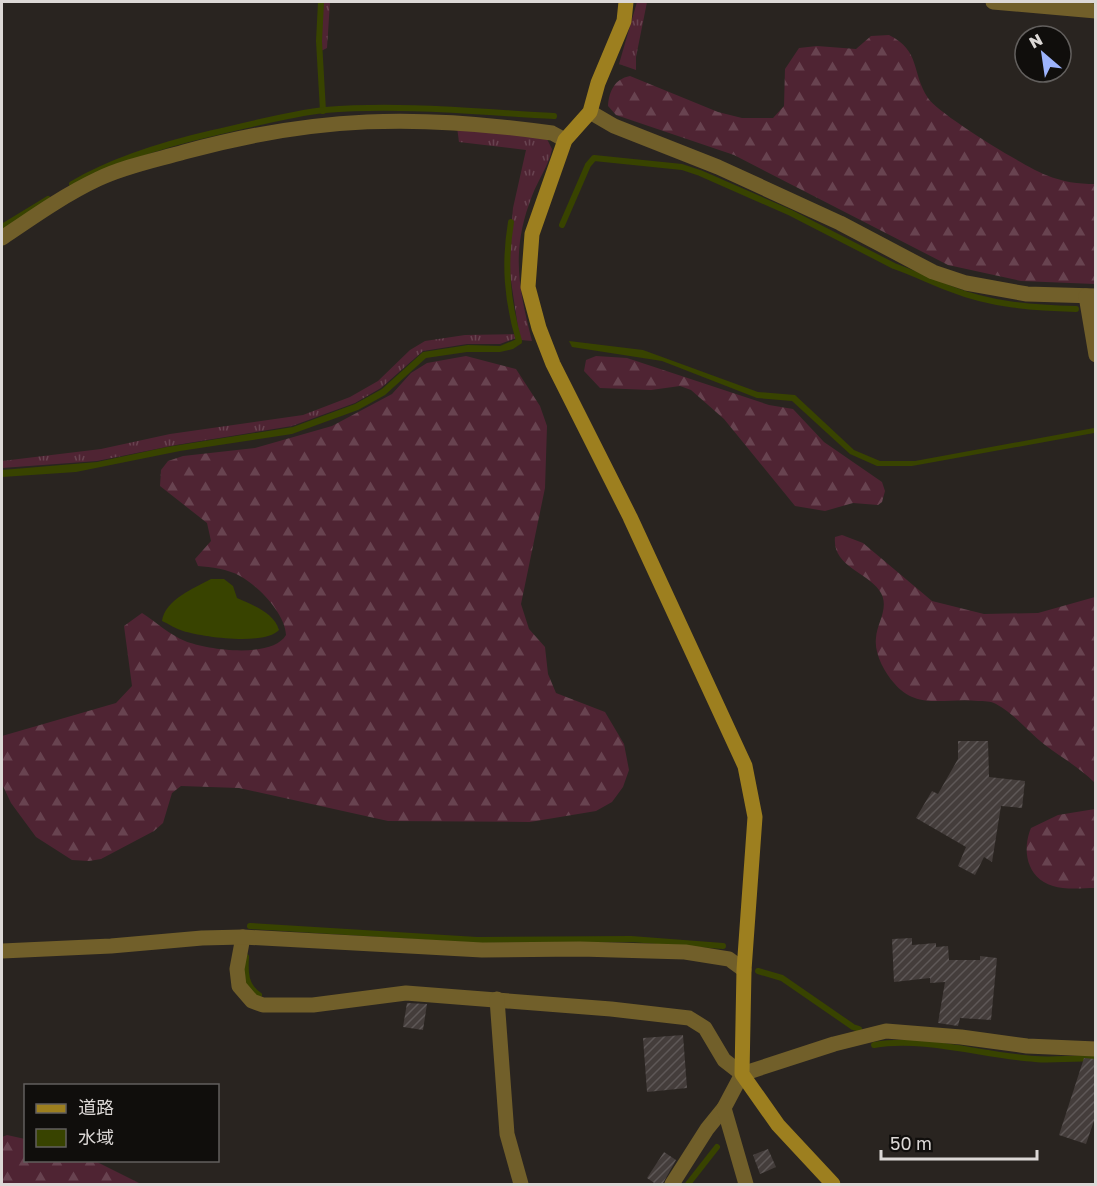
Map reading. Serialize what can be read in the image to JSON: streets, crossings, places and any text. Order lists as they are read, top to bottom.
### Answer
{
  "legend": ["道路", "水域"],
  "scale_bar": "50 m",
  "north": "top left"
}
